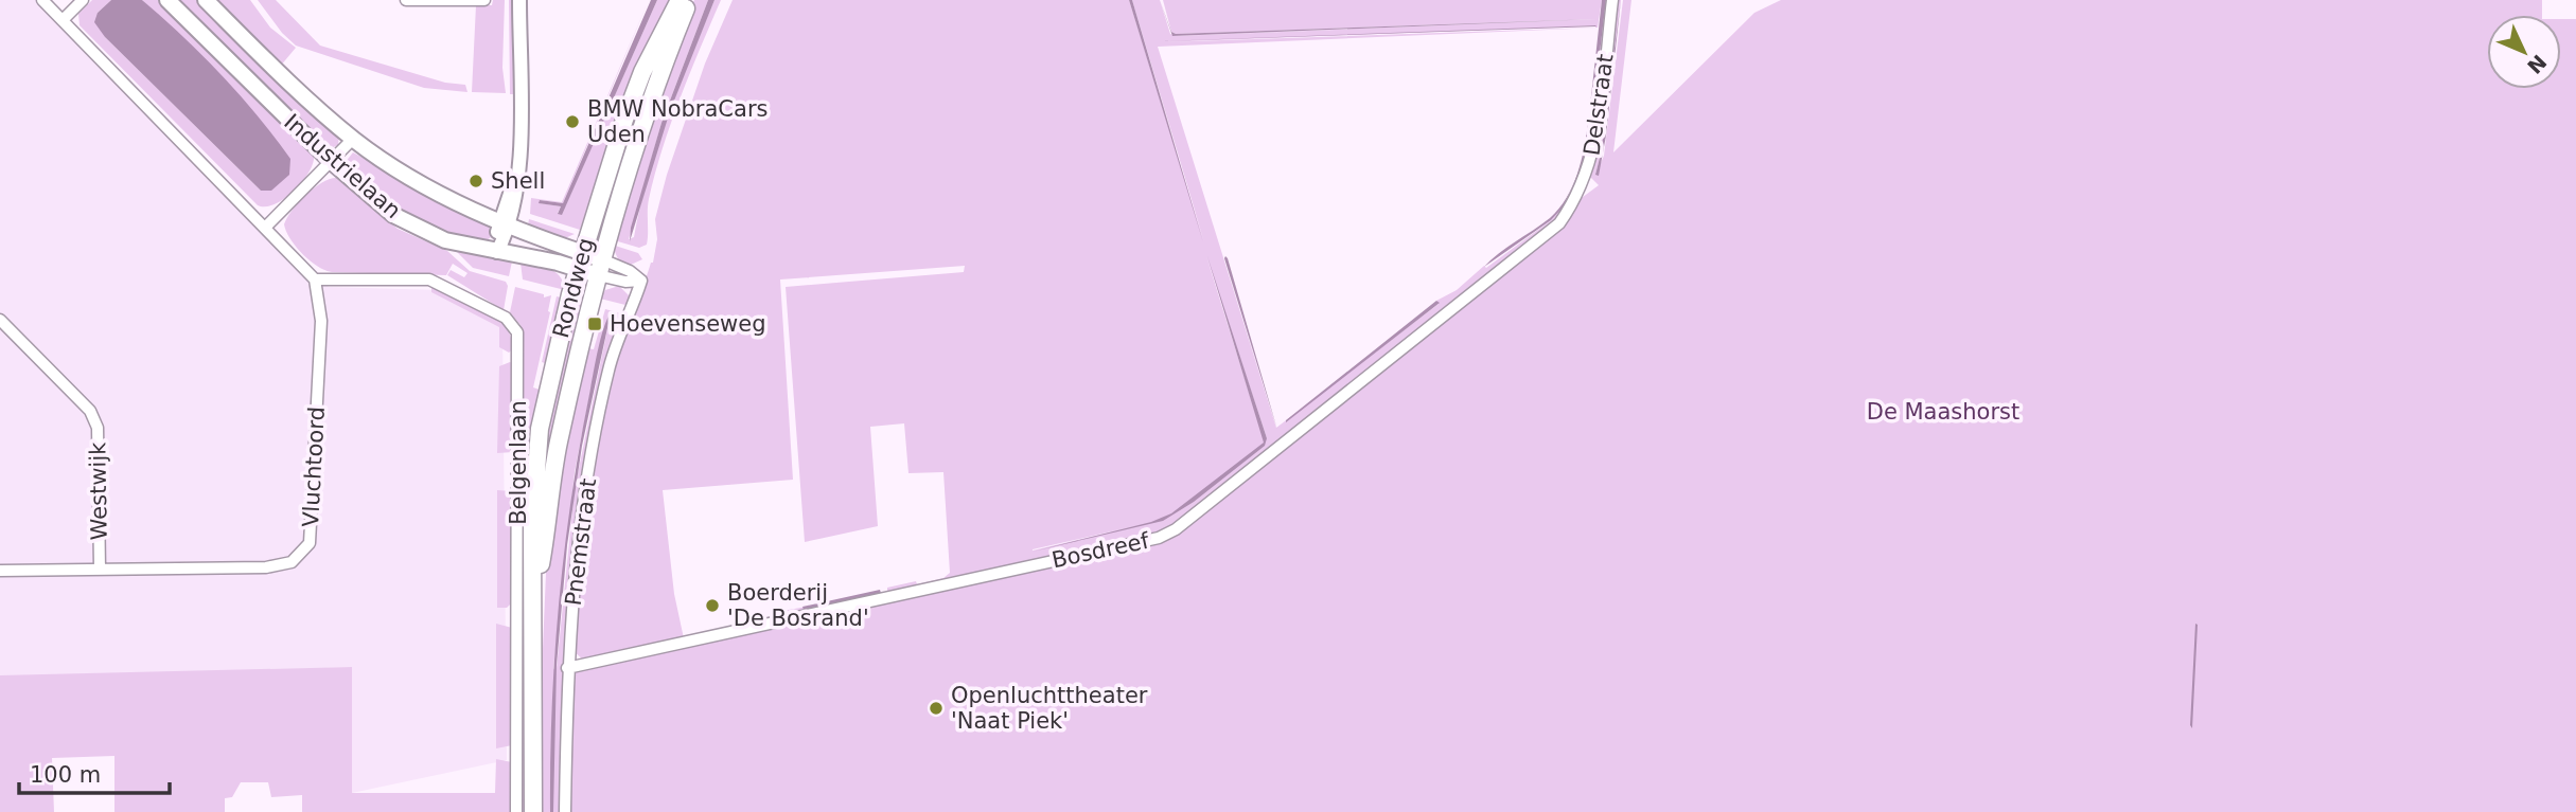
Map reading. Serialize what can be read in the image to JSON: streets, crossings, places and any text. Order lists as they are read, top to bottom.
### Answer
{
  "streets": {
    "main road": ["Industrielaan", "Rondweg"],
    "street": [
      "Delstraat",
      "Belgenlaan",
      "Vluchtoord",
      "Westwijk",
      "Pnemstraat",
      "Bosdreef"
    ]
  },
  "crossings": [
    ["Delstraat", "Bosdreef"],
    ["Industrielaan", "Rondweg"],
    ["Belgenlaan", "Vluchtoord"],
    ["Vluchtoord", "Westwijk"],
    ["Pnemstraat", "Bosdreef"]
  ],
  "parks": ["De Maashorst"],
  "places": {
    "other": [
      "BMW NobraCars Uden",
      "Shell",
      "Boerderij 'De Bosrand'",
      "Openluchttheater 'Naat Piek'"
    ],
    "transit": ["Hoevenseweg"]
  },
  "scale_bar": "100 m",
  "north": "bottom right"
}
